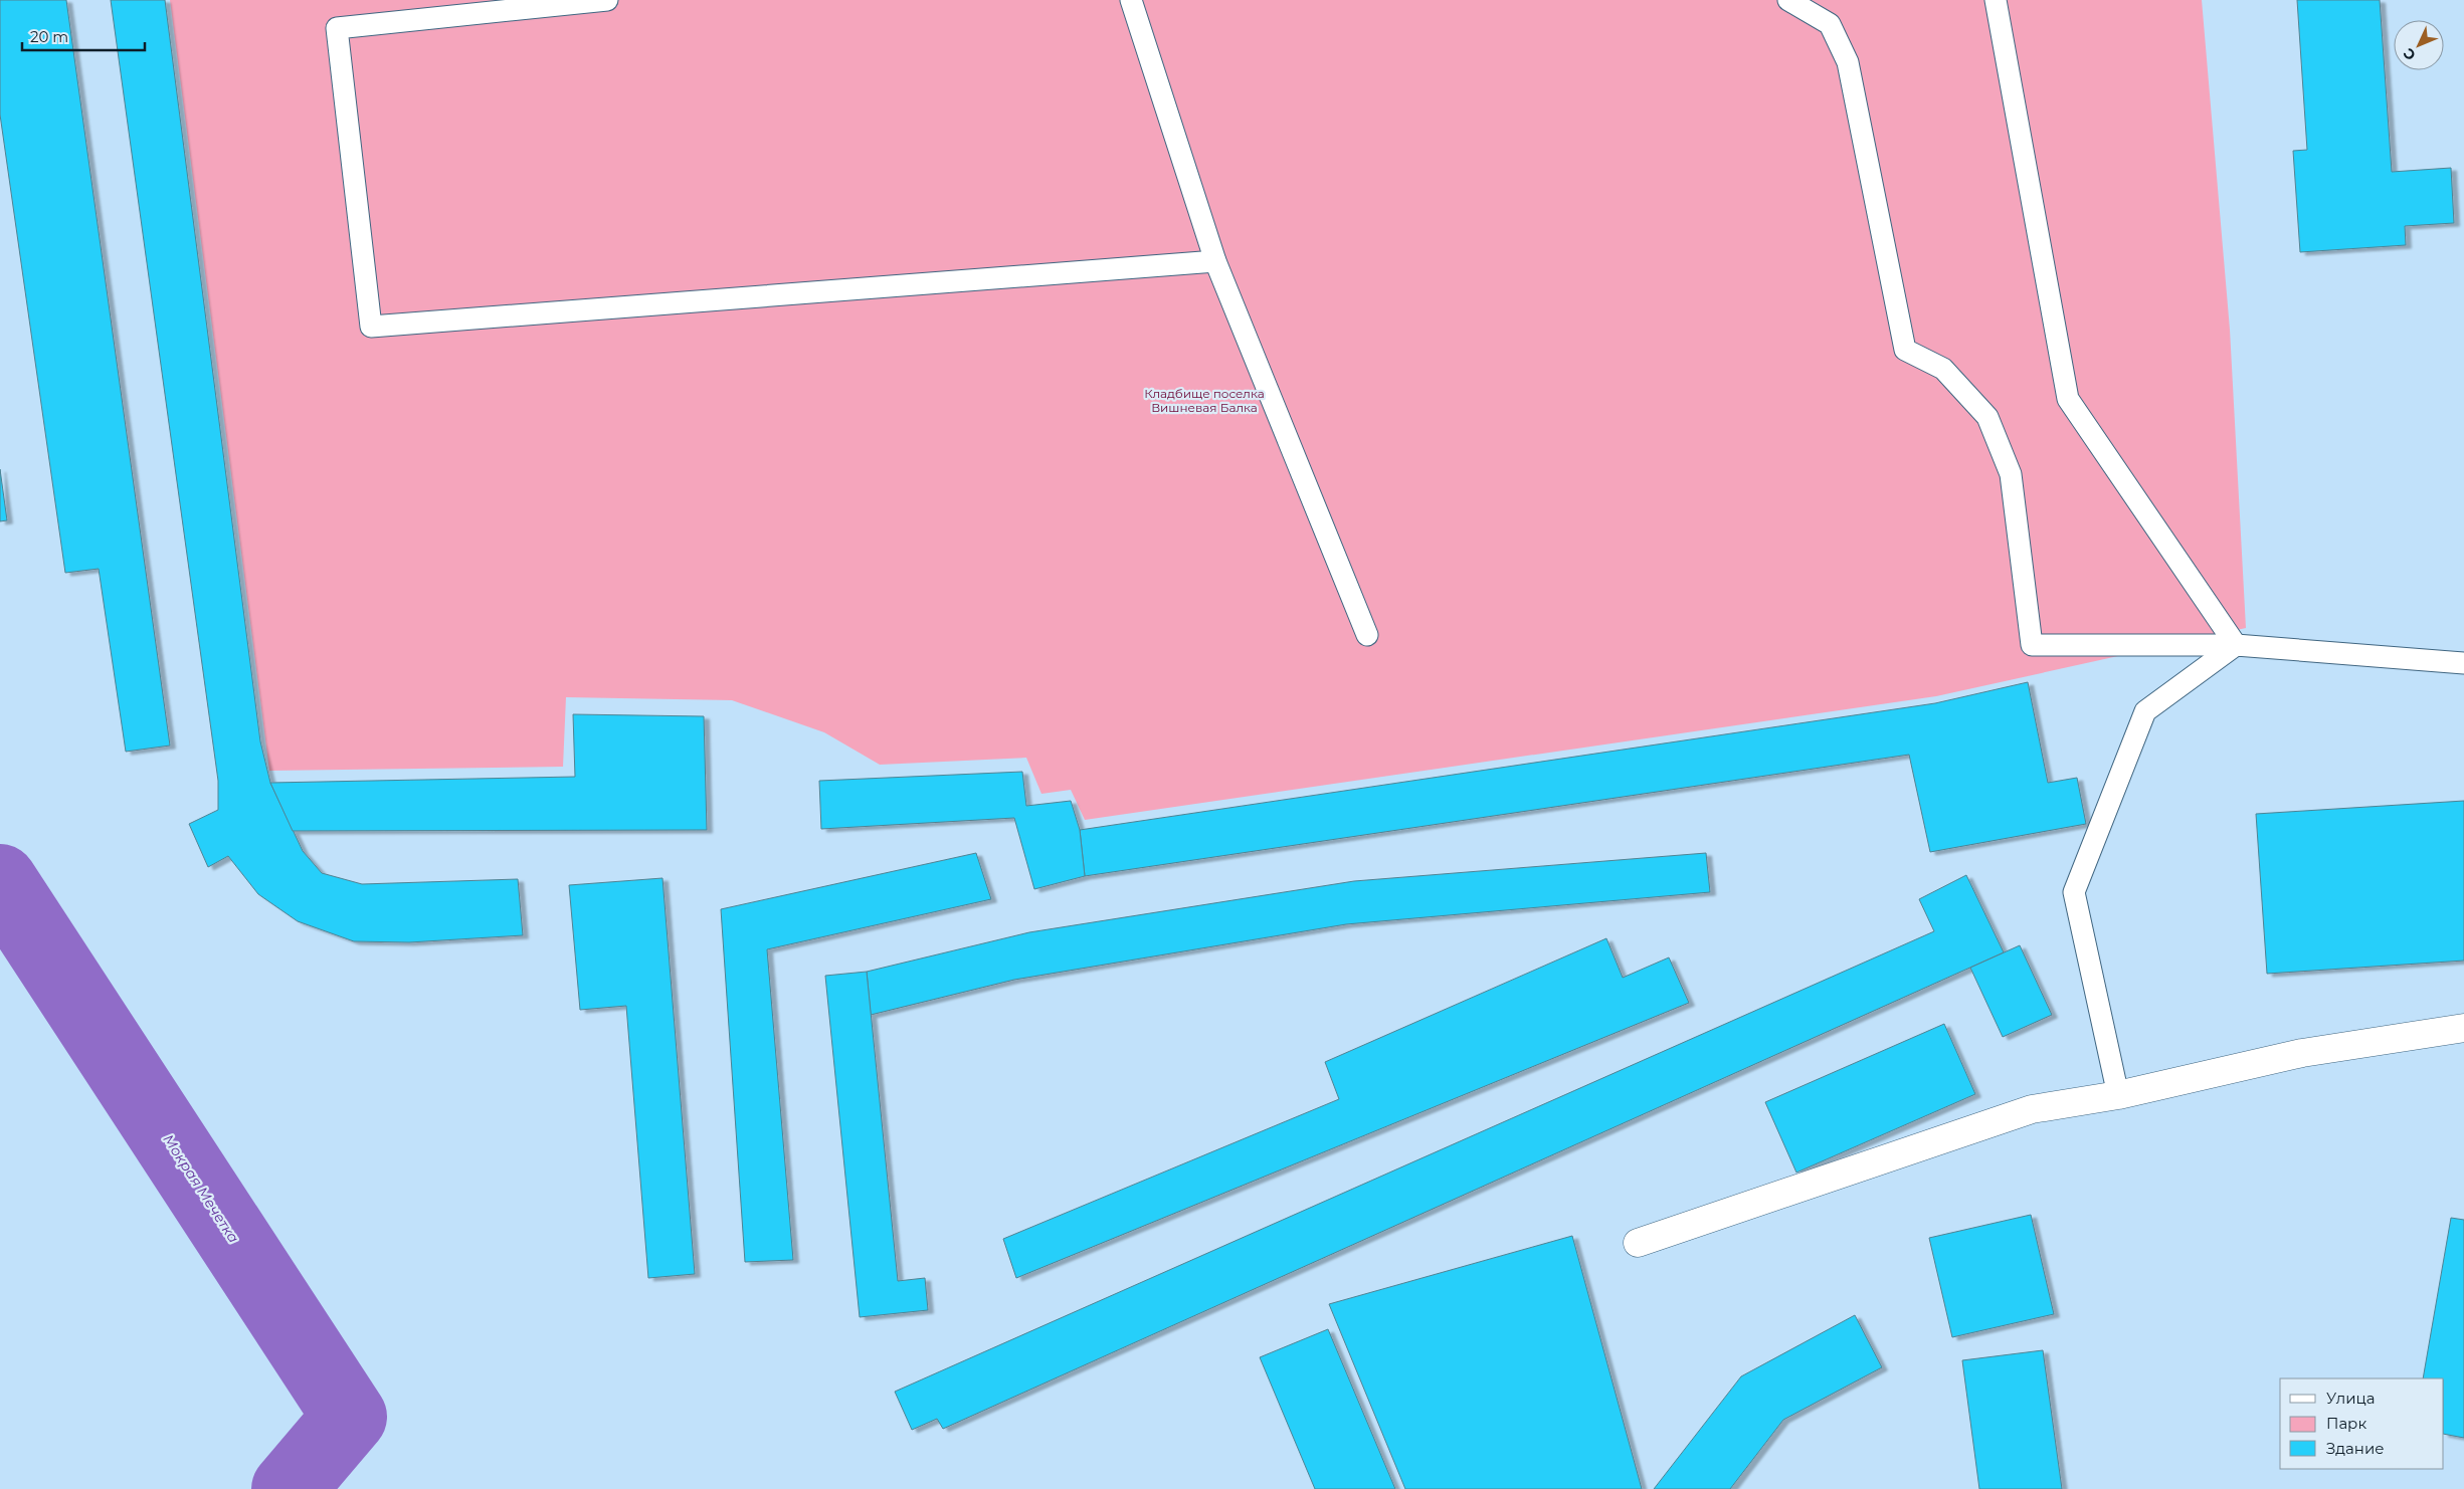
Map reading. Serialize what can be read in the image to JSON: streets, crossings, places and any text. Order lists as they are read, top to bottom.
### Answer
{
  "water": ["Мокрая Мечетка"],
  "parks": ["Кладбище поселка Вишневая Балка"],
  "legend": ["Улица", "Парк", "Здание"],
  "scale_bar": "20 m",
  "north": "bottom left"
}
